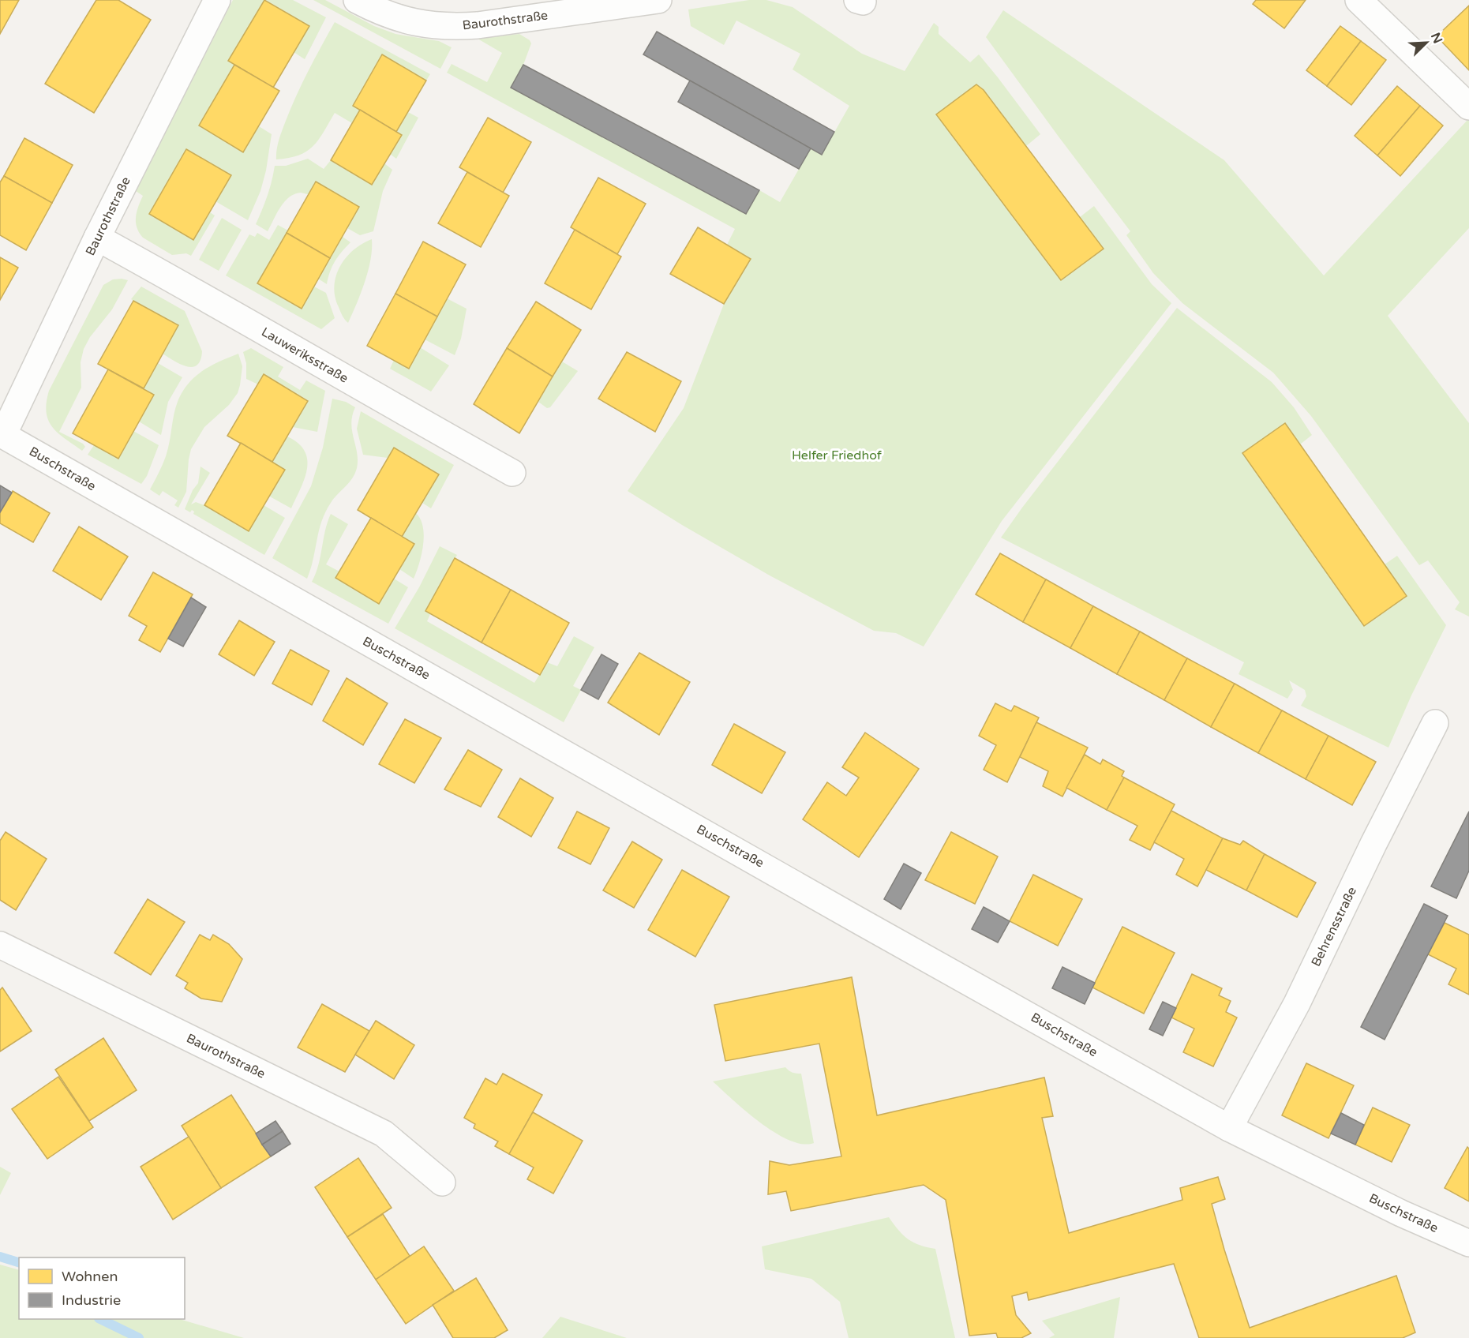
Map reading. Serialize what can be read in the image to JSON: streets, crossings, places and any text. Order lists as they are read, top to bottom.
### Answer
{
  "streets": {
    "street": [
      "Baurothstraße",
      "Lauweriksstraße",
      "Buschstraße",
      "Behrensstraße"
    ]
  },
  "crossings": [
    ["Baurothstraße", "Lauweriksstraße"],
    ["Baurothstraße", "Buschstraße"],
    ["Buschstraße", "Behrensstraße"]
  ],
  "parks": ["Helfer Friedhof"],
  "legend": ["Wohnen", "Industrie"],
  "north": "top right"
}
